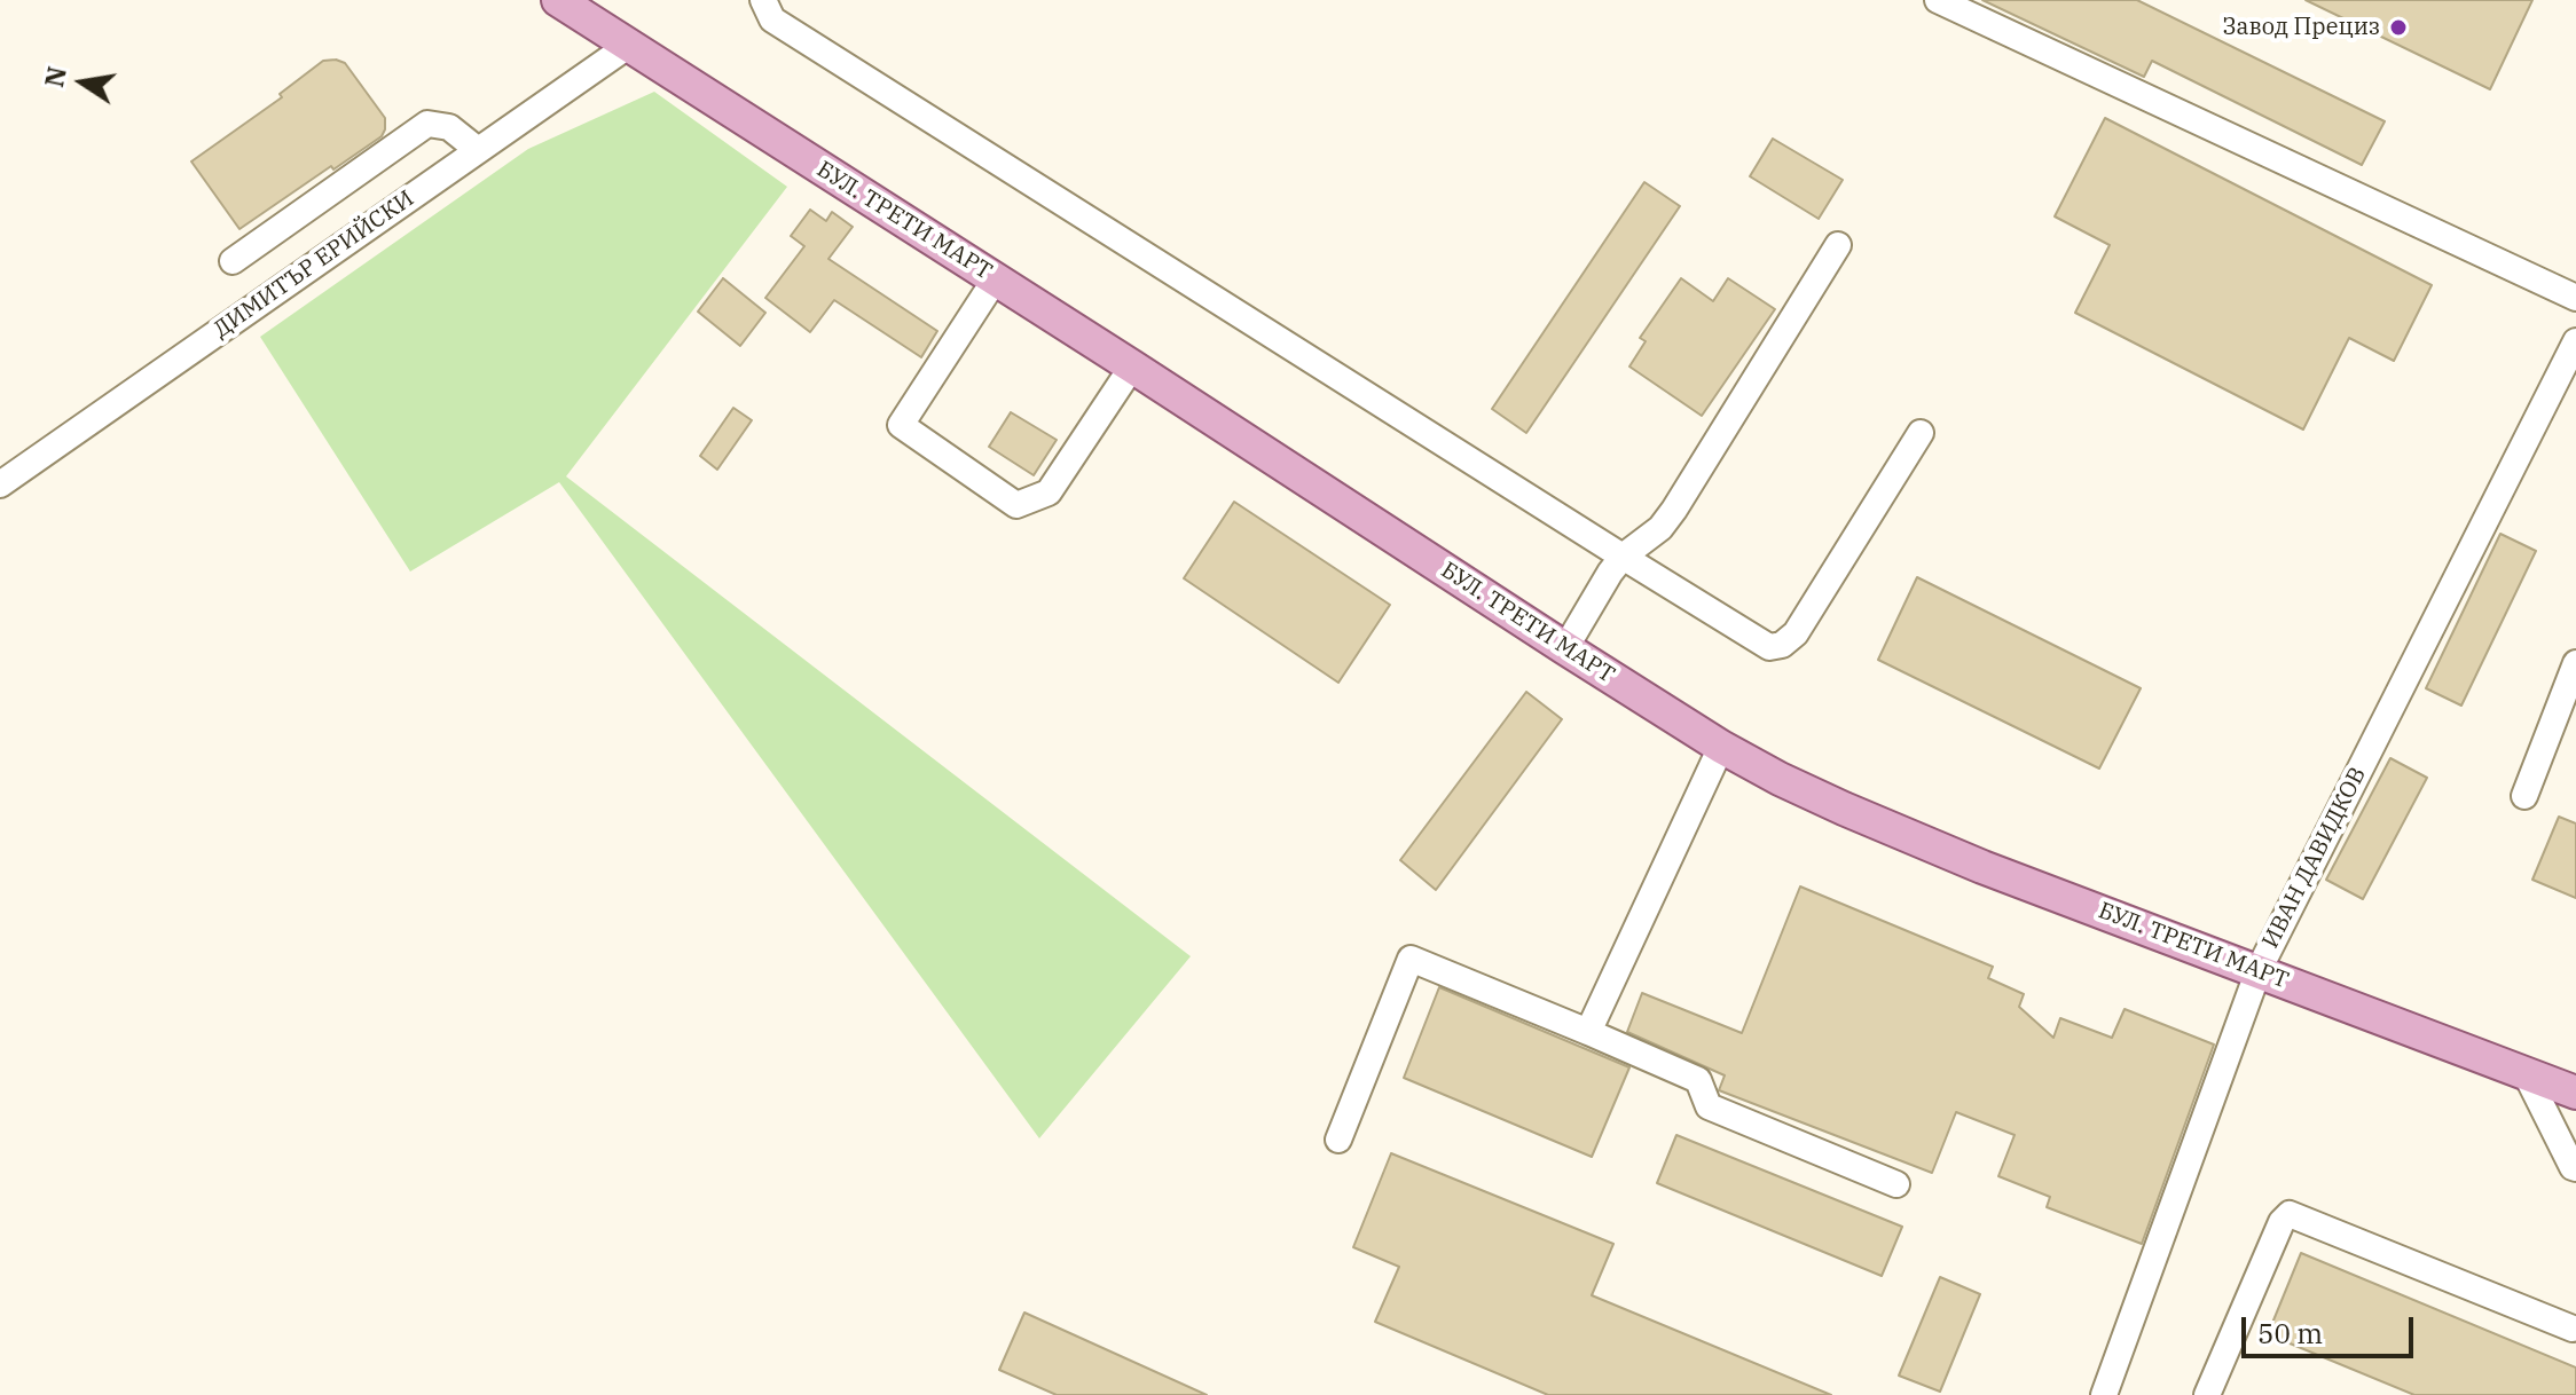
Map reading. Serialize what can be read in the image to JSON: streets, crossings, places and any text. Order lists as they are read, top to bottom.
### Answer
{
  "streets": {
    "main road": ["БУЛ. ТРЕТИ МАРТ"],
    "street": ["ДИМИТЪР ЕРИЙСКИ", "ИВАН ДАВИДКОВ"]
  },
  "crossings": [
    ["БУЛ. ТРЕТИ МАРТ", "ДИМИТЪР ЕРИЙСКИ"],
    ["БУЛ. ТРЕТИ МАРТ", "ИВАН ДАВИДКОВ"]
  ],
  "places": ["Завод Прециз"],
  "scale_bar": "50 m",
  "north": "left"
}
